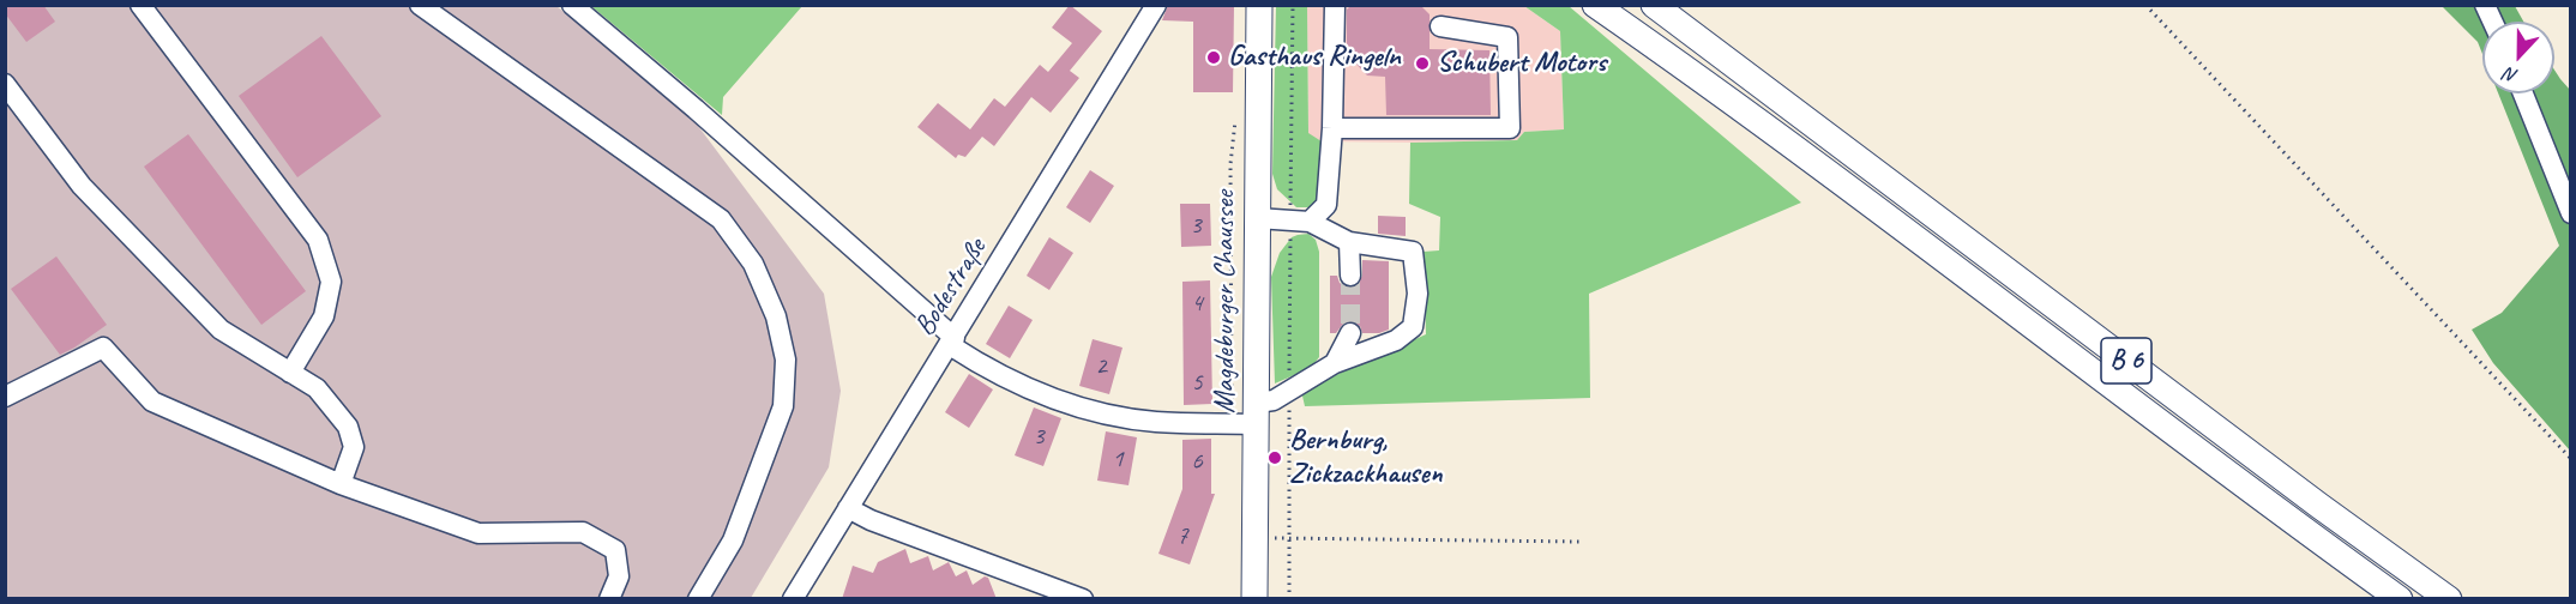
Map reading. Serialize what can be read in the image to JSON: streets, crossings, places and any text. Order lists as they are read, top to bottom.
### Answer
{
  "streets": {
    "main road": ["Magdeburger Chaussee", "B 6"],
    "street": ["Bodestraße"]
  },
  "places": ["Gasthaus Ringeln", "Schubert Motors", "Bernburg, Zickzackhausen"],
  "house_numbers": [
    "3",
    "4",
    "2",
    "5",
    "3",
    "1",
    "6",
    "7"
  ],
  "north": "bottom"
}
